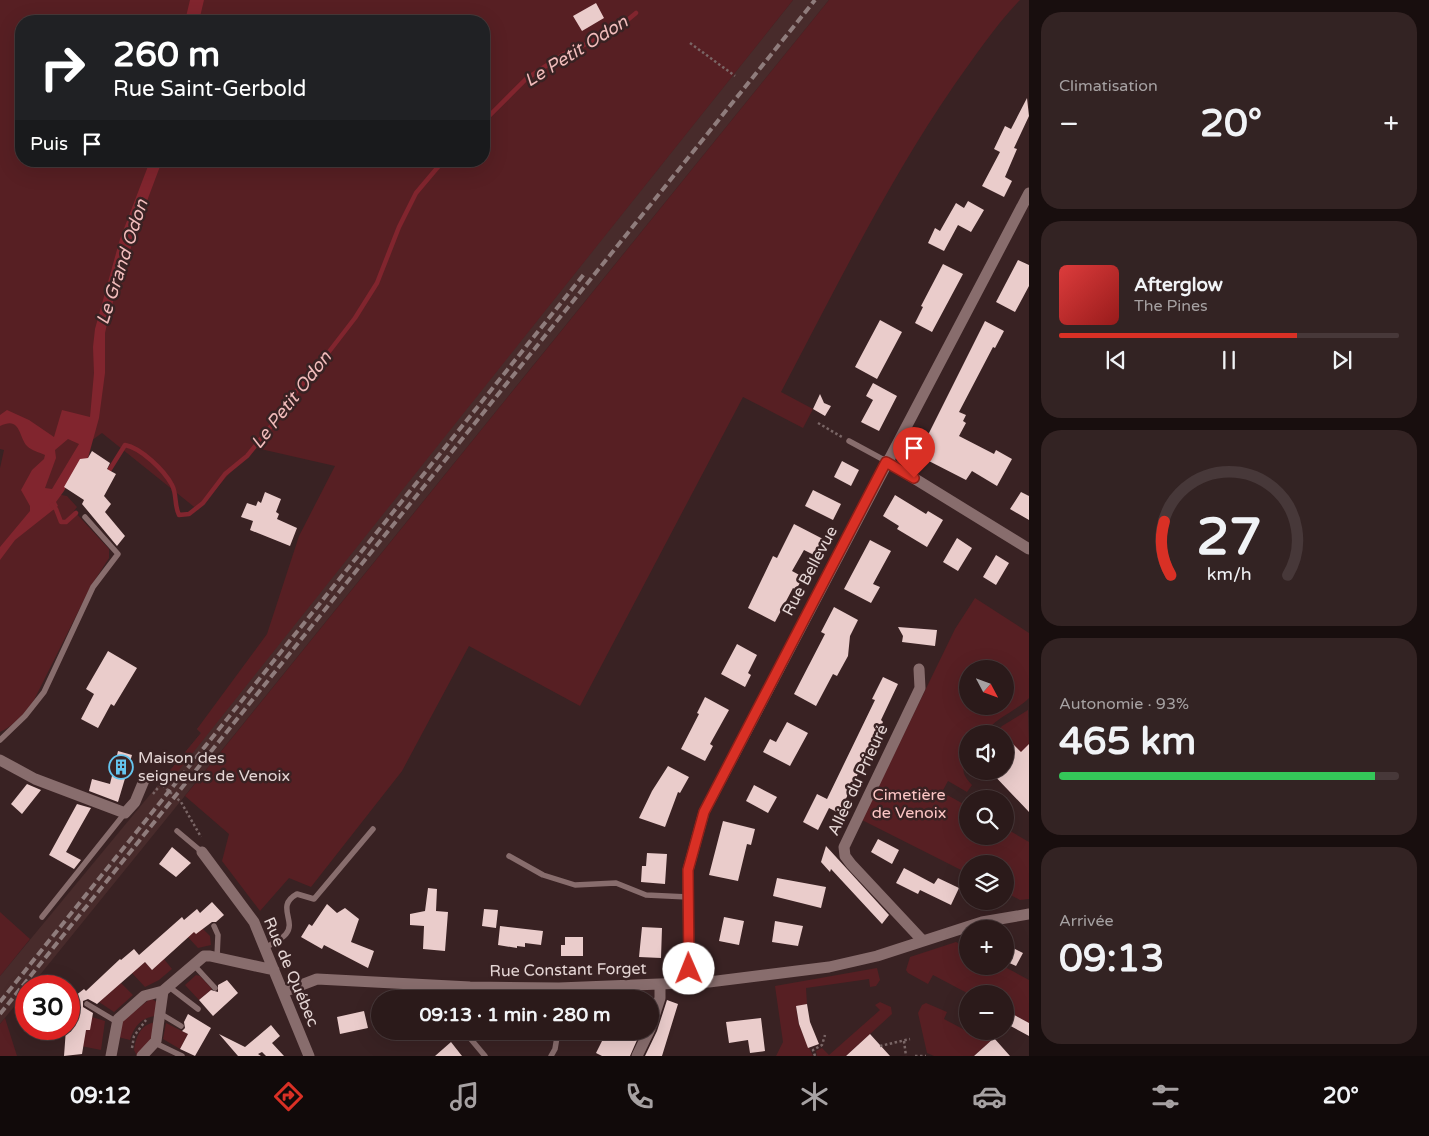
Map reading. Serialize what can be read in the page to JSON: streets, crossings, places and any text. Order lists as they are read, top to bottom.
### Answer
{
  "streets": {
    "street": [
      "Rue Bellevue",
      "Allée du Prieuré",
      "Rue Constant Forget",
      "Rue de Québec"
    ]
  },
  "crossings": [
    ["Rue Bellevue", "Rue Constant Forget"],
    ["Allée du Prieuré", "Rue Constant Forget"],
    ["Rue Constant Forget", "Rue de Québec"]
  ],
  "water": ["Le Petit Odon", "Le Grand Odon"],
  "parks": ["Cimetière de Venoix"],
  "places": {
    "building": ["Maison des seigneurs de Venoix"]
  },
  "north": "bottom right",
  "page": {
    "tile": [
      "Climatisation",
      ["Autonomie · 93%", "465 km"],
      ["Arrivée", "09:13"]
    ],
    "turn": ["260 m", "Rue Saint-Gerbold"],
    "heat": ["−", "20°", "+"],
    "then": "Puis",
    "song": ["Afterglow", "The Pines"],
    "map_buttons": ["+", "−"],
    "limit": "30",
    "trip": "09:13 · 1 min · 280 m",
    "tabs": ["09:12", "20°"],
    "gauge": ["27", "km/h"]
  }
}
